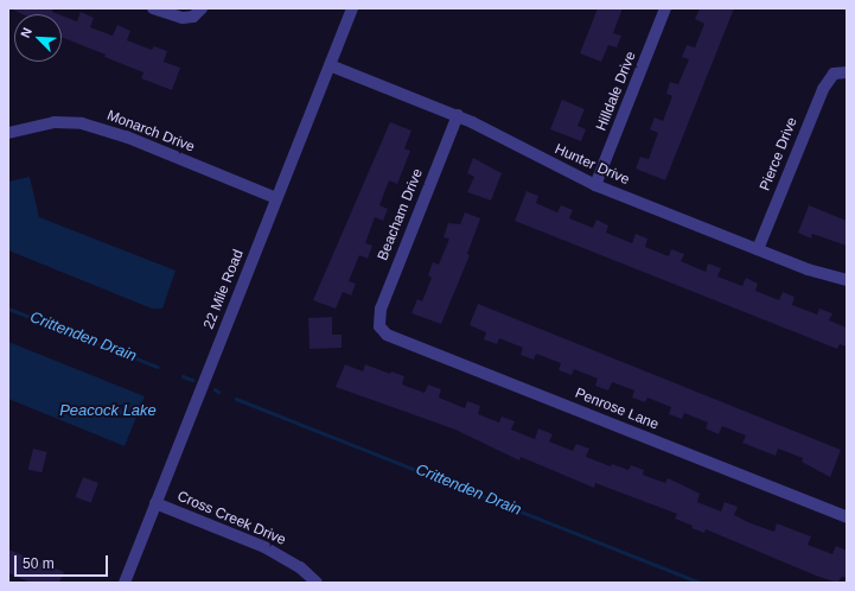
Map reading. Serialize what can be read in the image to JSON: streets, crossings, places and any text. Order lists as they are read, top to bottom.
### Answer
{
  "streets": {
    "street": [
      "Hilldale Drive",
      "Monarch Drive",
      "Pierce Drive",
      "Hunter Drive",
      "Beacham Drive",
      "22 Mile Road",
      "Penrose Lane",
      "Cross Creek Drive"
    ]
  },
  "crossings": [
    ["Hilldale Drive", "Hunter Drive"],
    ["Monarch Drive", "22 Mile Road"],
    ["Pierce Drive", "Hunter Drive"],
    ["Hunter Drive", "Beacham Drive"],
    ["Hunter Drive", "22 Mile Road"],
    ["Beacham Drive", "Penrose Lane"],
    ["22 Mile Road", "Cross Creek Drive"]
  ],
  "water": ["Crittenden Drain", "Peacock Lake"],
  "scale_bar": "50 m",
  "north": "top left"
}
